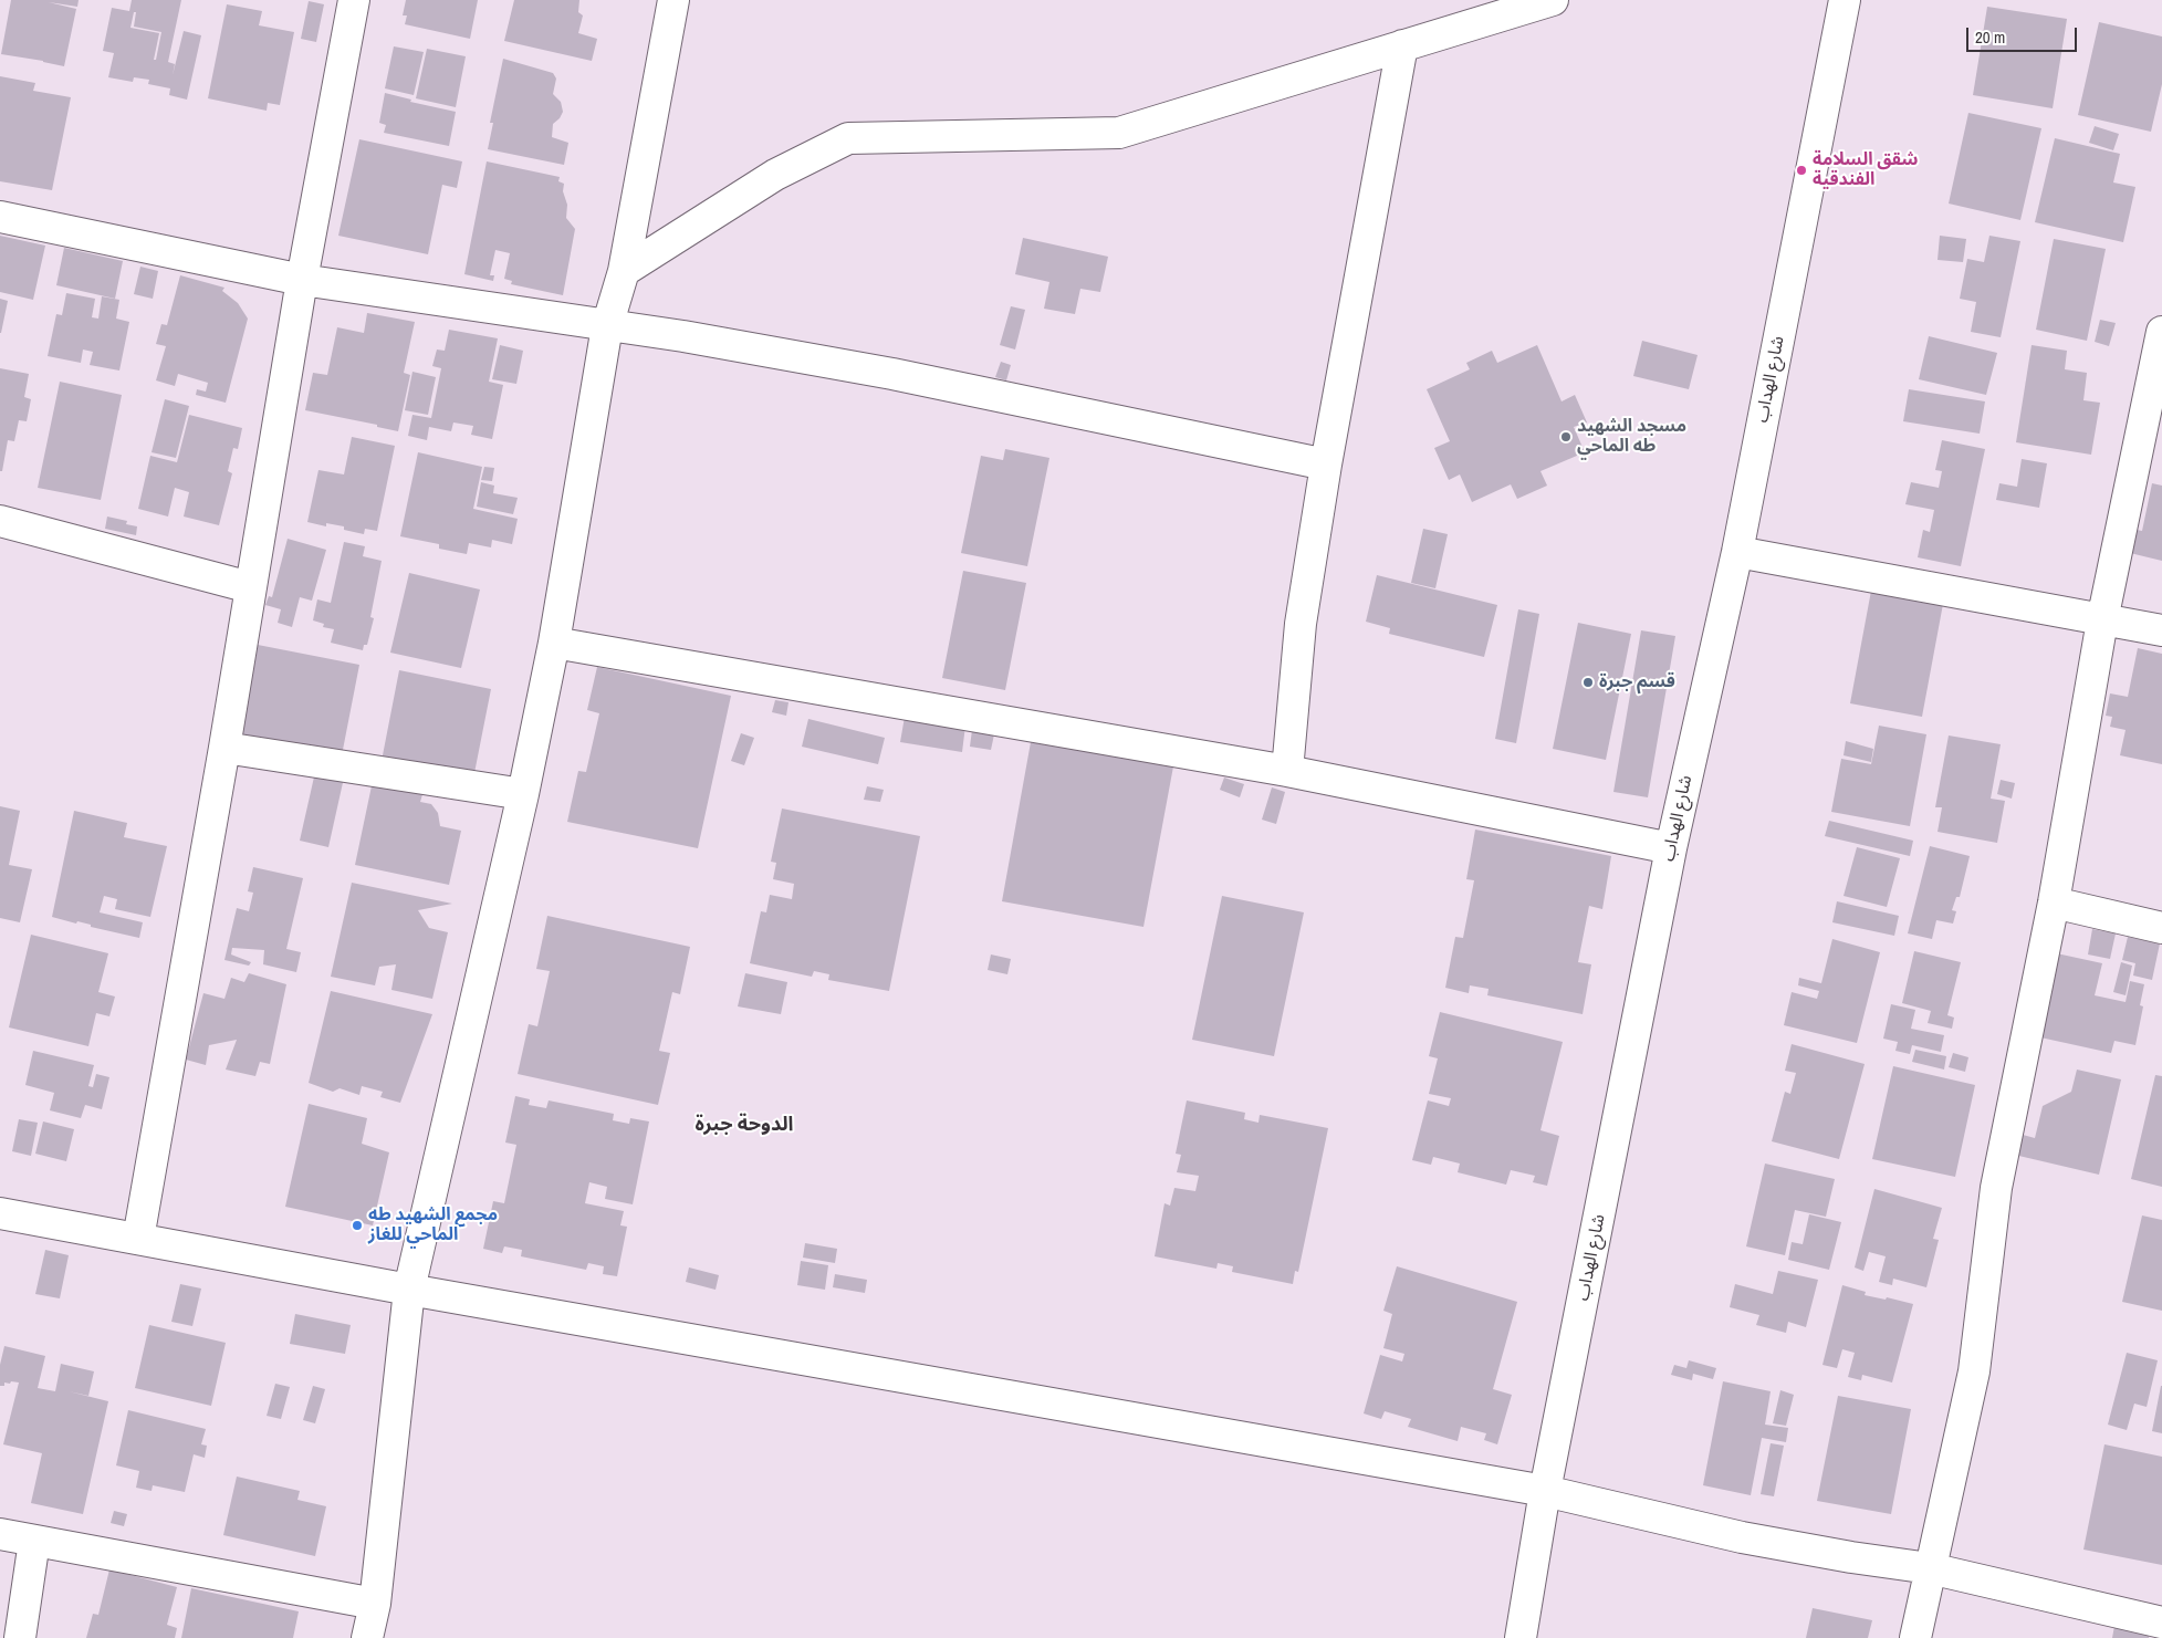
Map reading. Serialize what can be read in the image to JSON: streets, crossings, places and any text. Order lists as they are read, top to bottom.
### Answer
{
  "streets": {
    "street": ["شارع الهداب"]
  },
  "districts": ["الدوحة جبرة"],
  "places": [
    "شقق السلامة الفندقية",
    "مسجد الشهيد طه الماحي",
    "قسم جبرة",
    "مجمع الشهيد طه الماحي للغاز"
  ],
  "scale_bar": "20 m"
}
